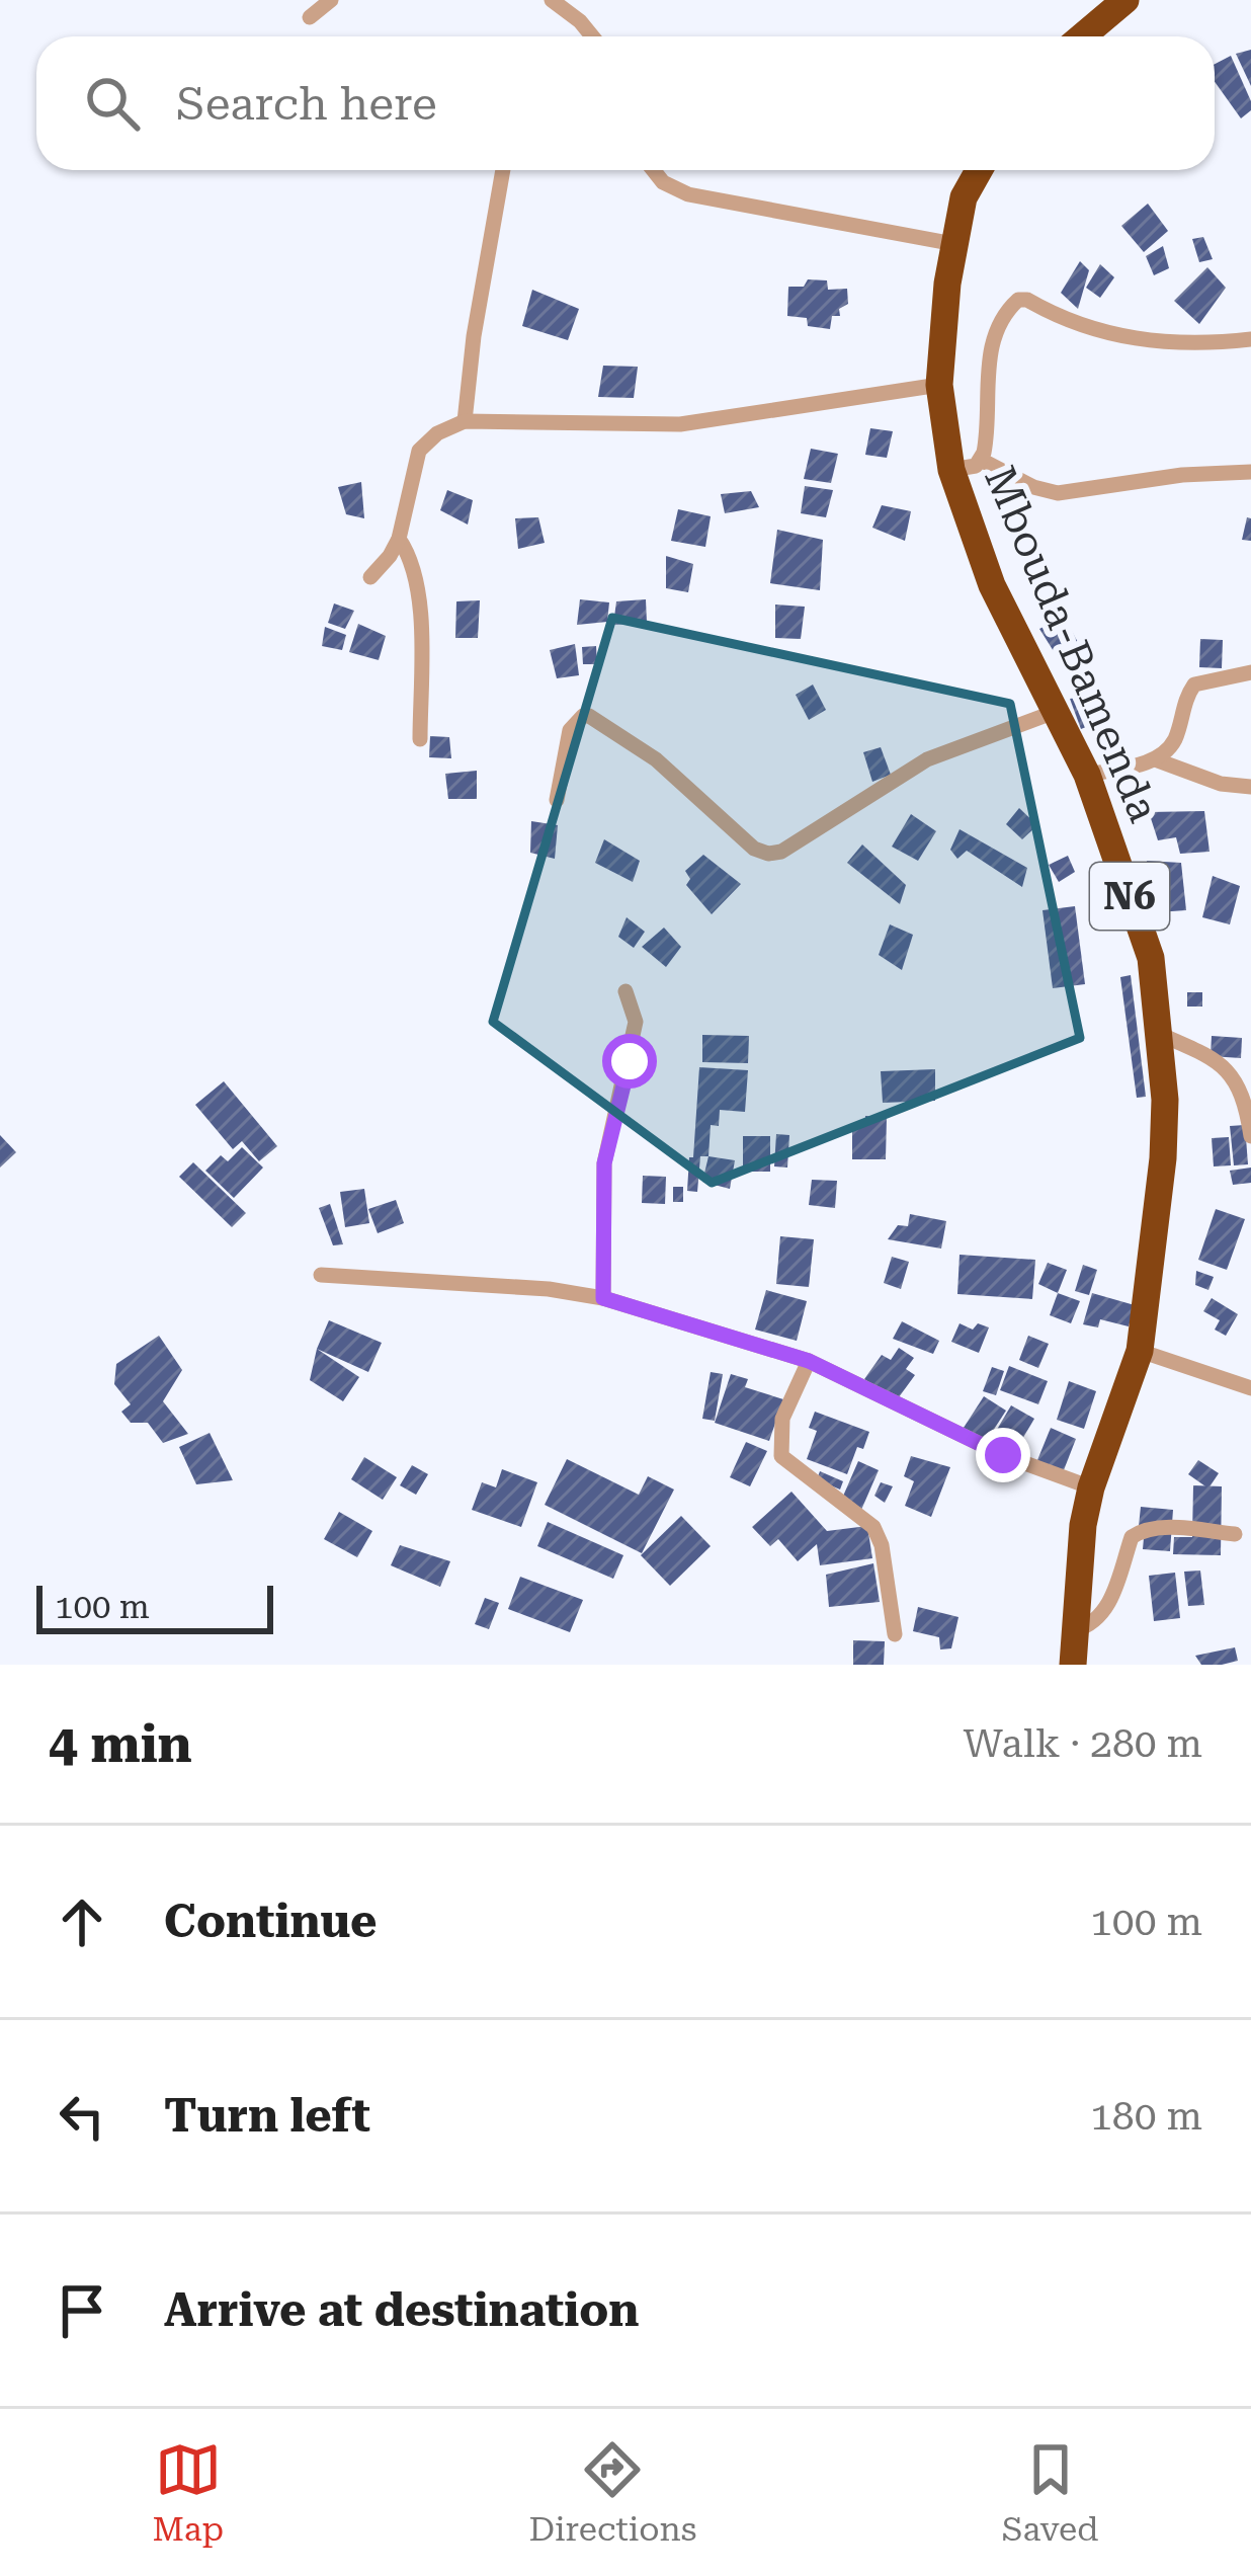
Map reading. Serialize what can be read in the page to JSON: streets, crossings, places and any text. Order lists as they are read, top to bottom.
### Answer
{
  "streets": {
    "highway": ["Mbouda-Bamenda", "N6"]
  },
  "scale_bar": "100 m",
  "page": {
    "search": "Search here",
    "scale": "100 m",
    "heading": ["4 min", "Walk · 280 m"],
    "list": [
      ["Continue", "100 m"],
      ["Turn left", "180 m"],
      "Arrive at destination"
    ],
    "nav": ["Map", "Directions", "Saved"]
  }
}
